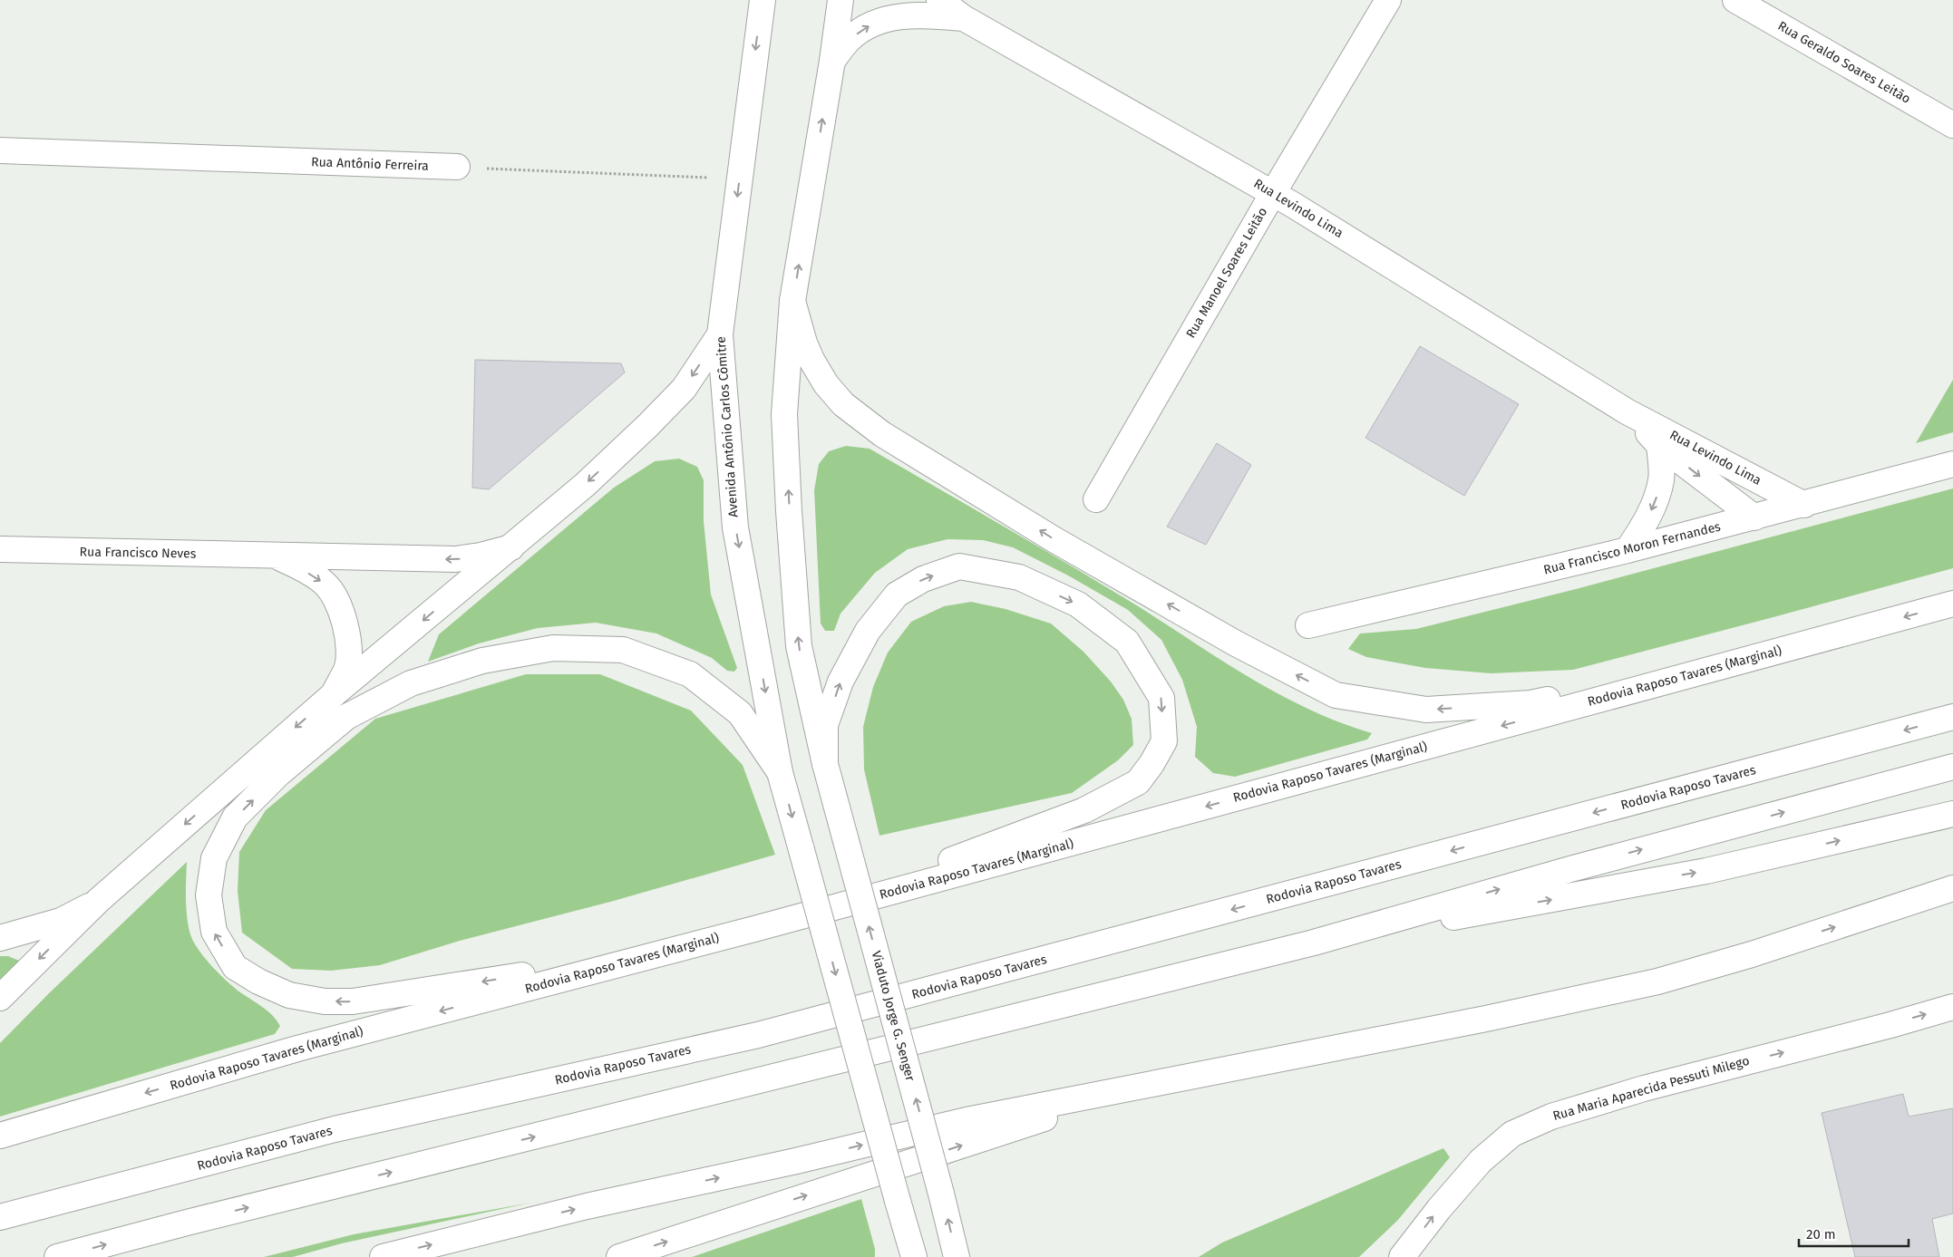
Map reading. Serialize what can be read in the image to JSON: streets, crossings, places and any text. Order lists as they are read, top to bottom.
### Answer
{
  "streets": {
    "main road": [
      "Rua Geraldo Soares Leitão",
      "Rua Antônio Ferreira",
      "Rua Levindo Lima",
      "Rua Manoel Soares Leitão",
      "Avenida Antônio Carlos Cômitre",
      "Rua Francisco Moron Fernandes",
      "Rua Francisco Neves",
      "Rodovia Raposo Tavares (Marginal)",
      "Rodovia Raposo Tavares",
      "Viaduto Jorge G. Senger",
      "Rua Maria Aparecida Pessuti Milego"
    ]
  },
  "crossings": [
    ["Rua Levindo Lima", "Rua Manoel Soares Leitão"],
    ["Rua Levindo Lima", "Rua Francisco Moron Fernandes"]
  ],
  "one_way": ["Viaduto Jorge G. Senger"],
  "scale_bar": "20 m"
}
